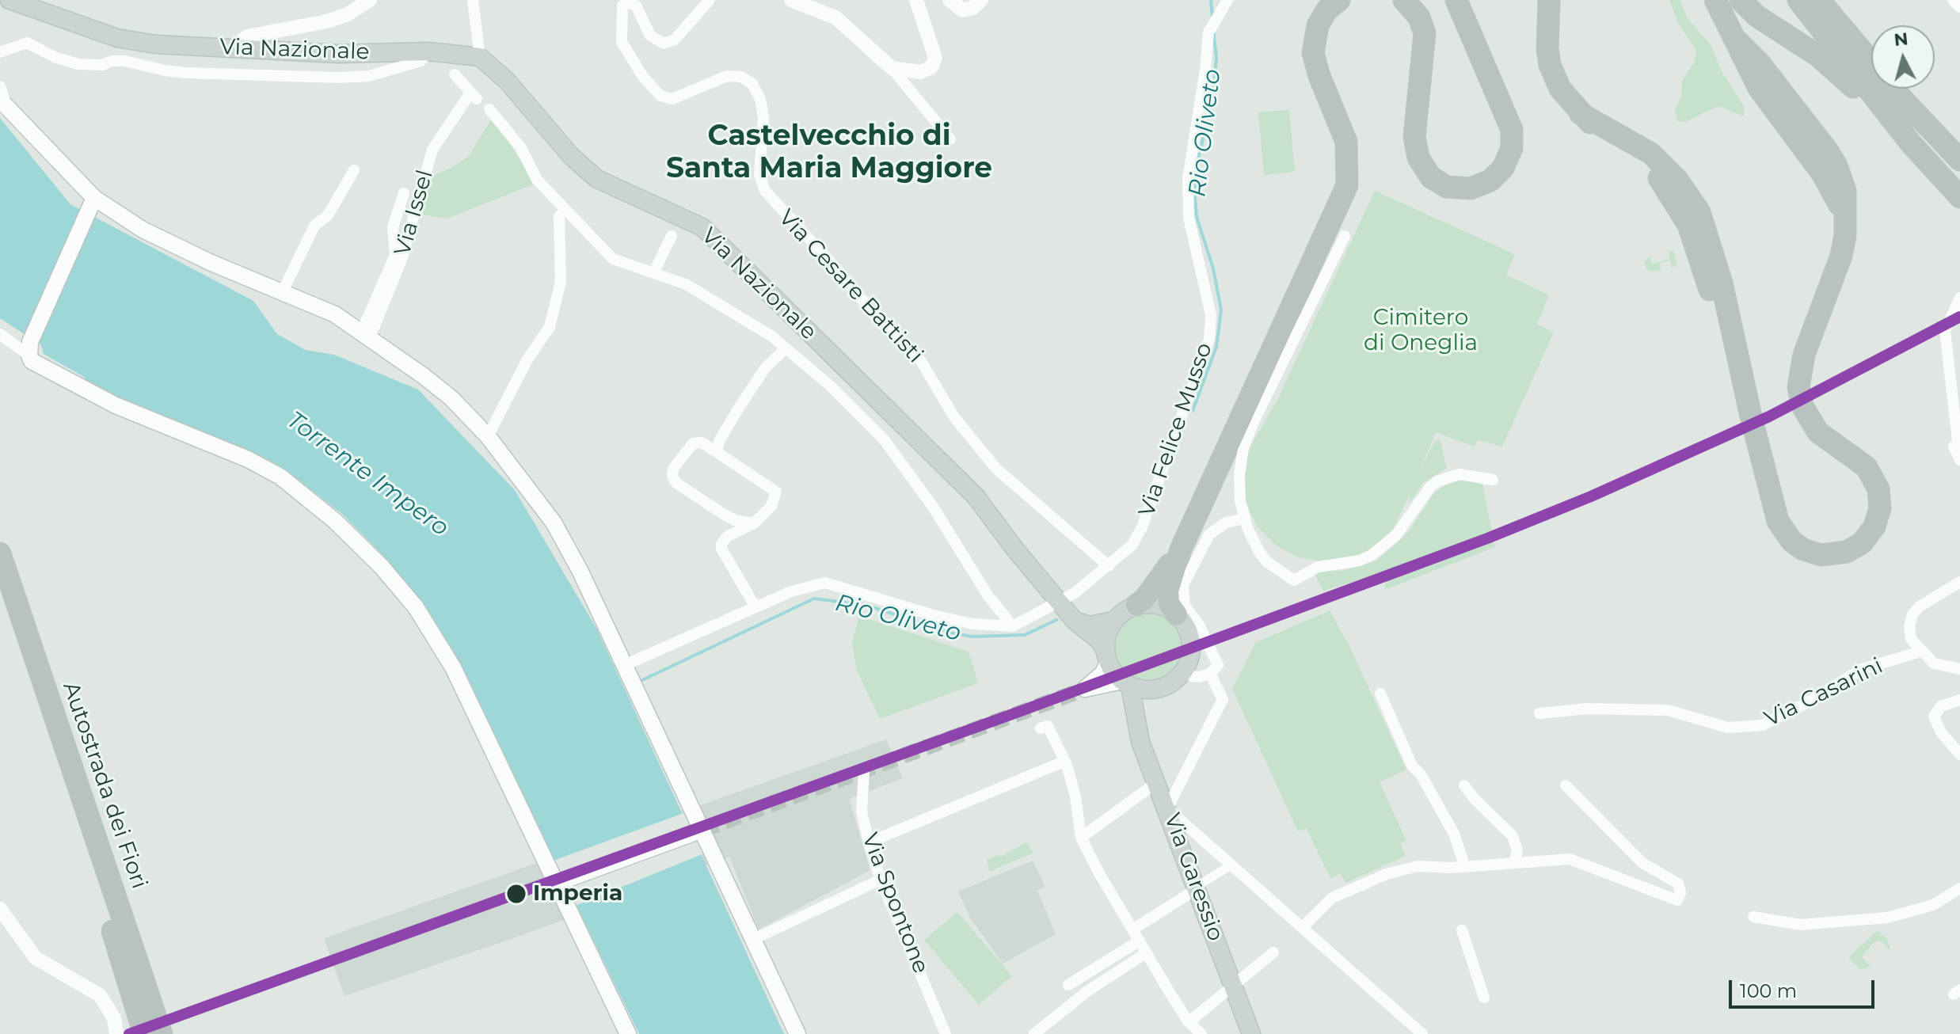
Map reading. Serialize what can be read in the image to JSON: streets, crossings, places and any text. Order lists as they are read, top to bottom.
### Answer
{
  "streets": {
    "highway": ["Autostrada dei Fiori"],
    "main road": ["Via Nazionale", "Via Garessio"],
    "street": [
      "Via Issel",
      "Via Cesare Battisti",
      "Via Felice Musso",
      "Via Casarini",
      "Via Spontone"
    ]
  },
  "crossings": [
    ["Via Nazionale", "Via Felice Musso"],
    ["Via Nazionale", "Via Garessio"],
    ["Via Cesare Battisti", "Via Felice Musso"]
  ],
  "districts": ["Castelvecchio di Santa Maria Maggiore"],
  "water": ["Rio Oliveto", "Torrente Impero"],
  "parks": ["Cimitero di Oneglia"],
  "places": ["Imperia"],
  "scale_bar": "100 m",
  "north": "top"
}
